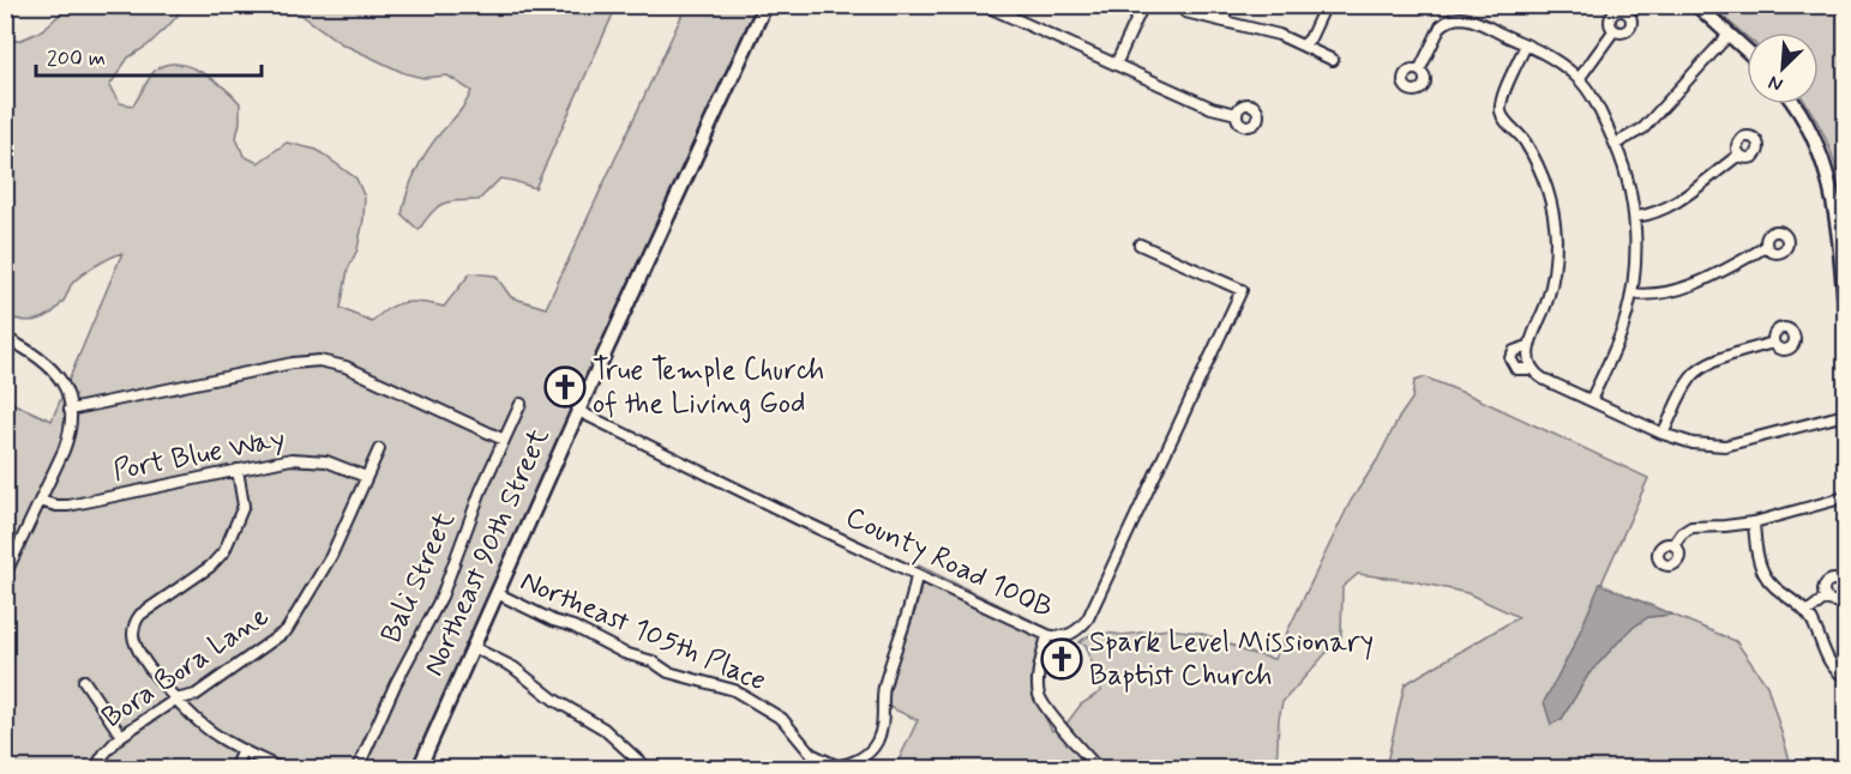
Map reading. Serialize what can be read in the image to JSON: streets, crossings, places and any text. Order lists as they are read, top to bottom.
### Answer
{
  "streets": {
    "street": [
      "Port Blue Way",
      "Northeast 90th Street",
      "County Road 100B",
      "Bali Street",
      "Northeast 105th Place",
      "Bora Bora Lane"
    ]
  },
  "crossings": [
    ["Port Blue Way", "Bora Bora Lane"],
    ["Northeast 90th Street", "County Road 100B"],
    ["Northeast 90th Street", "Northeast 105th Place"]
  ],
  "places": {
    "church": ["True Temple Church of the Living God", "Spark Level Missionary Baptist Church"]
  },
  "scale_bar": "200 m",
  "north": "bottom left"
}
